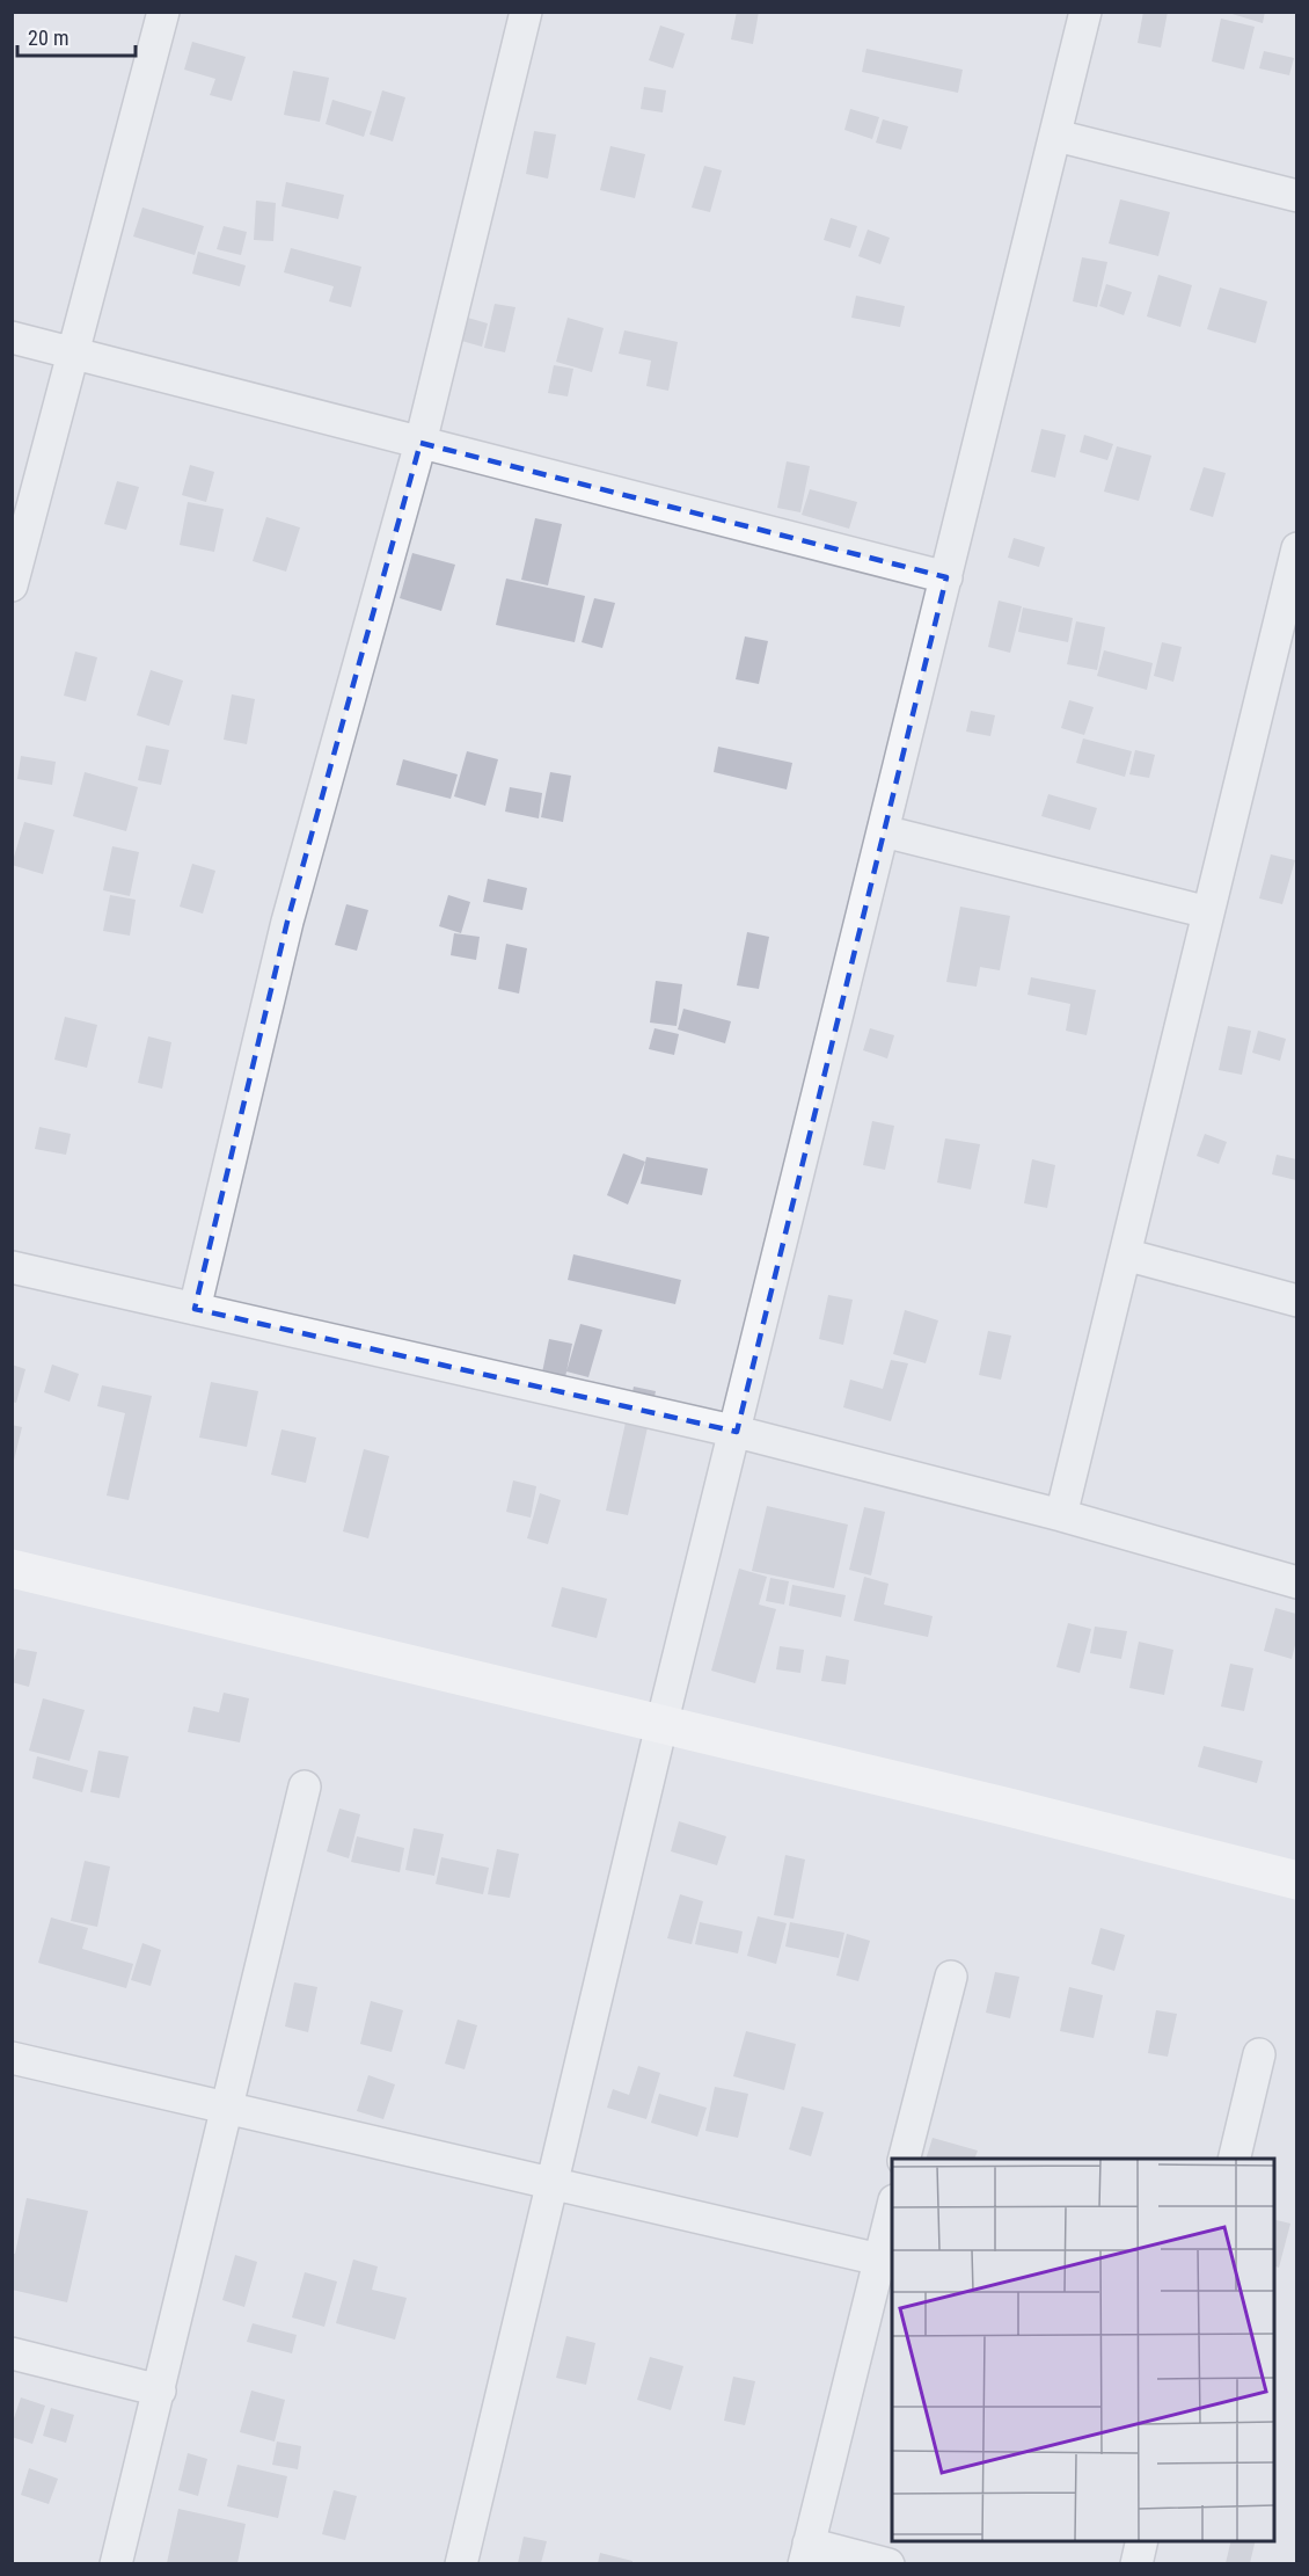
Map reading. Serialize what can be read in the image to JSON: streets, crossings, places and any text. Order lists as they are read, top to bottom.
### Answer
{
  "scale_bar": "20 m"
}
